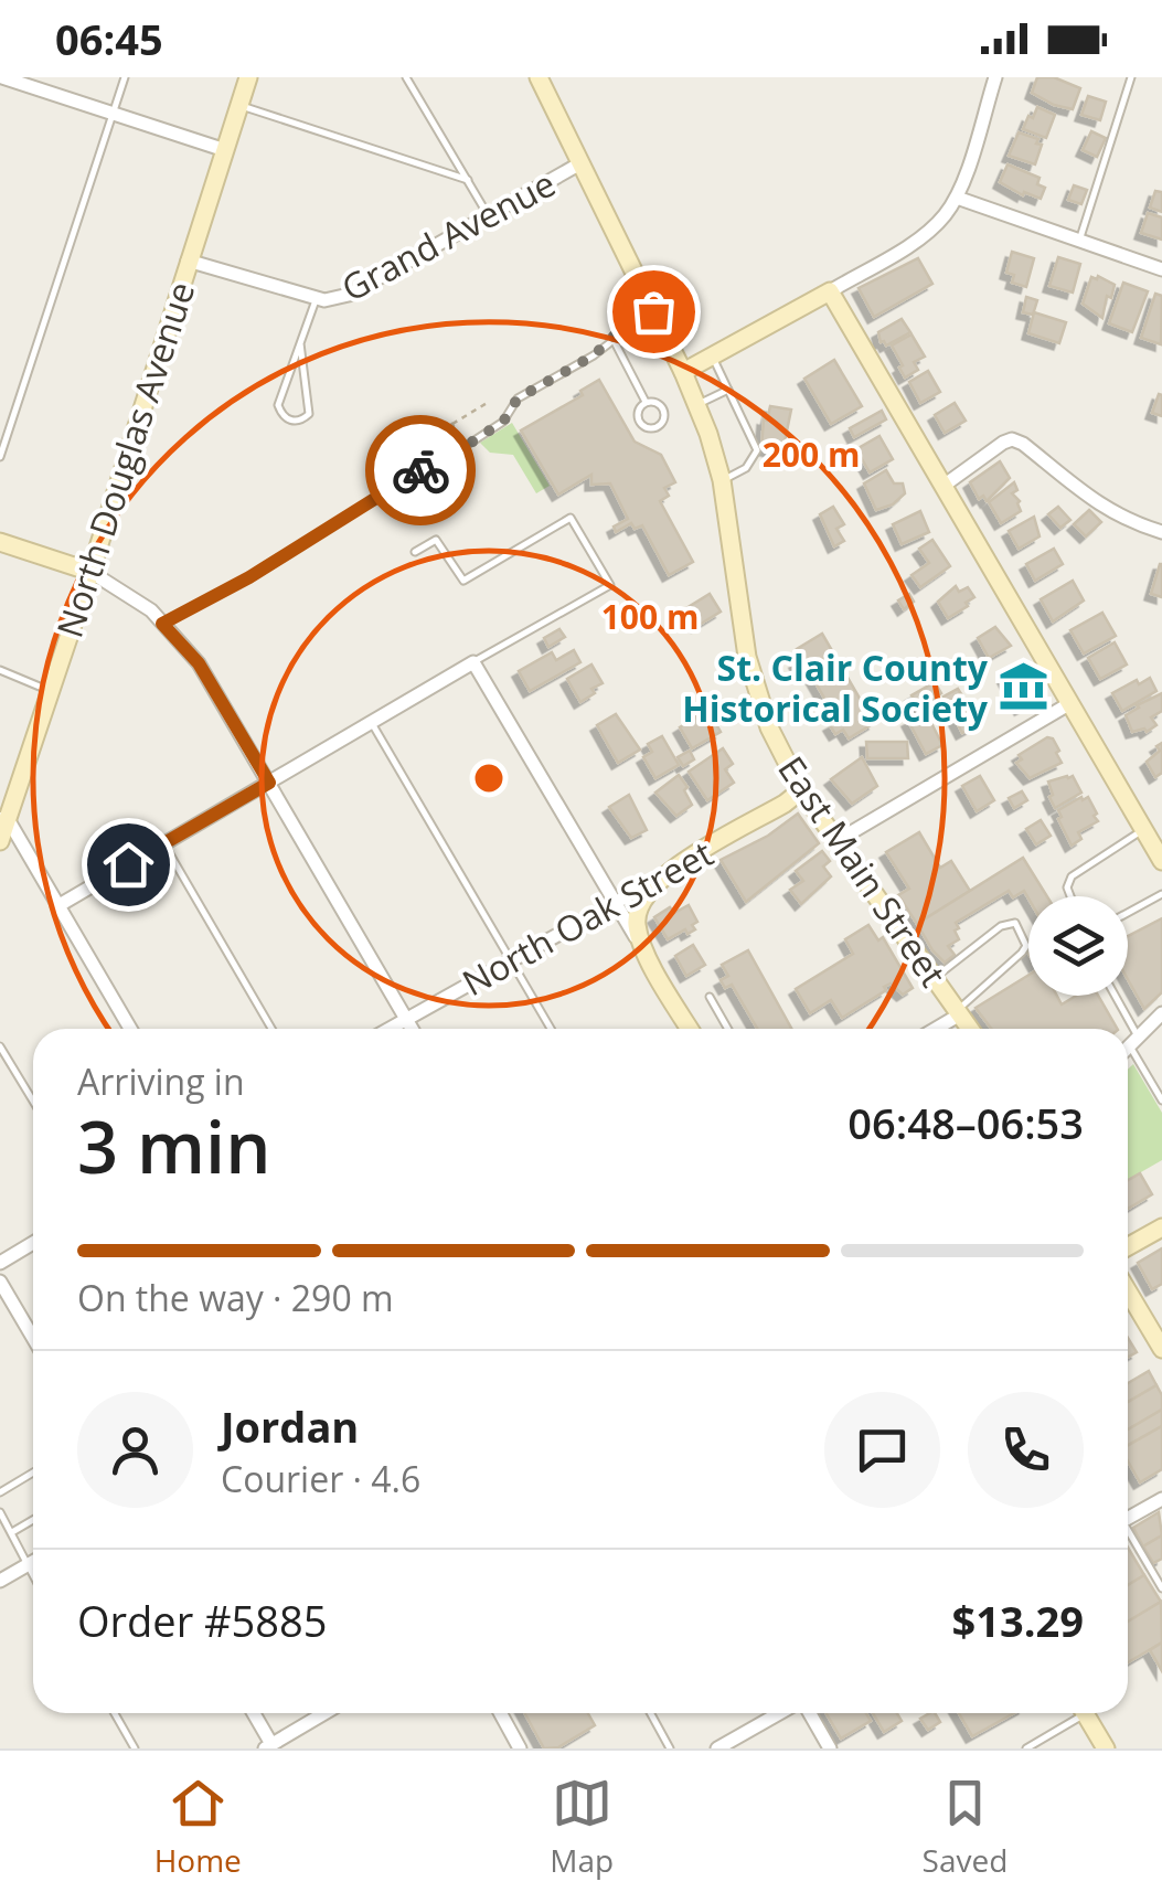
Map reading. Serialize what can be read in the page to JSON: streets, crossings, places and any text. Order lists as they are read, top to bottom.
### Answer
{
  "streets": {
    "main road": ["North Douglas Avenue", "East Main Street", "North Oak Street"],
    "street": ["Grand Avenue"]
  },
  "crossings": [
    ["Grand Avenue", "North Douglas Avenue"],
    ["Grand Avenue", "East Main Street"],
    ["East Main Street", "North Oak Street"]
  ],
  "places": {
    "museum": ["St. Clair County Historical Society"]
  },
  "page": {
    "status": "06:45",
    "heading": ["3 min", "Arriving in", "06:48–06:53"],
    "panel": [
      "Jordan",
      "Courier · 4.6",
      "Order #5885",
      "$13.29"
    ],
    "bar": "On the way · 290 m",
    "tabs": ["Home", "Map", "Saved"]
  },
  "rings": ["200 m", "100 m"]
}
